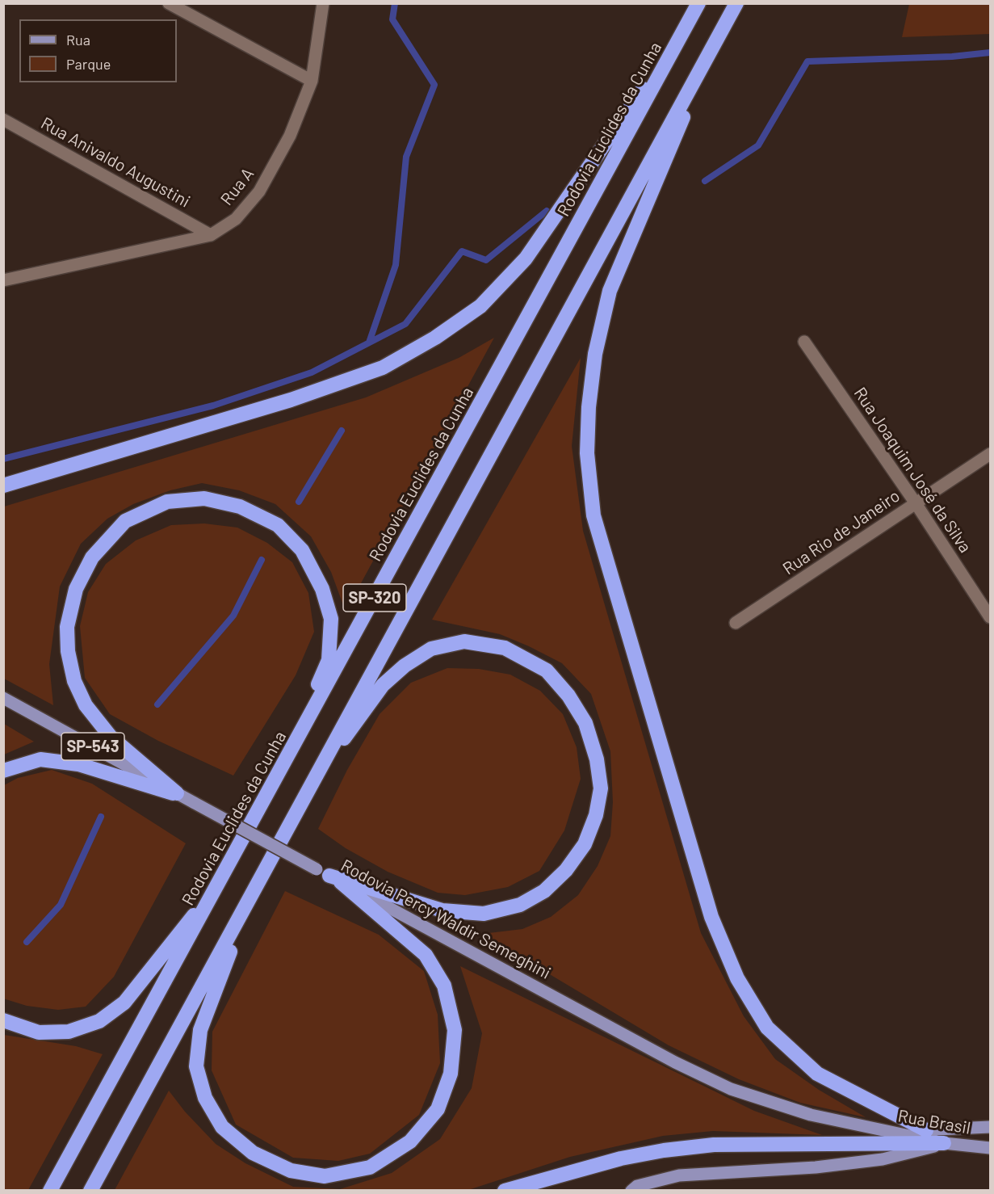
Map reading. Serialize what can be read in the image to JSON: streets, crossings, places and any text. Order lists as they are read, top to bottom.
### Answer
{
  "streets": {
    "highway": ["Rodovia Euclides da Cunha", "SP-320"],
    "main road": ["SP-543", "Rodovia Percy Waldir Semeghini", "Rua Brasil"],
    "street": [
      "Rua Anivaldo Augustini",
      "Rua A",
      "Rua Joaquim José da Silva",
      "Rua Rio de Janeiro"
    ]
  },
  "crossings": [
    ["Rua Anivaldo Augustini", "Rua A"],
    ["Rua Joaquim José da Silva", "Rua Rio de Janeiro"],
    ["Rodovia Percy Waldir Semeghini", "Rua Brasil"]
  ],
  "legend": ["Rua", "Parque"]
}
